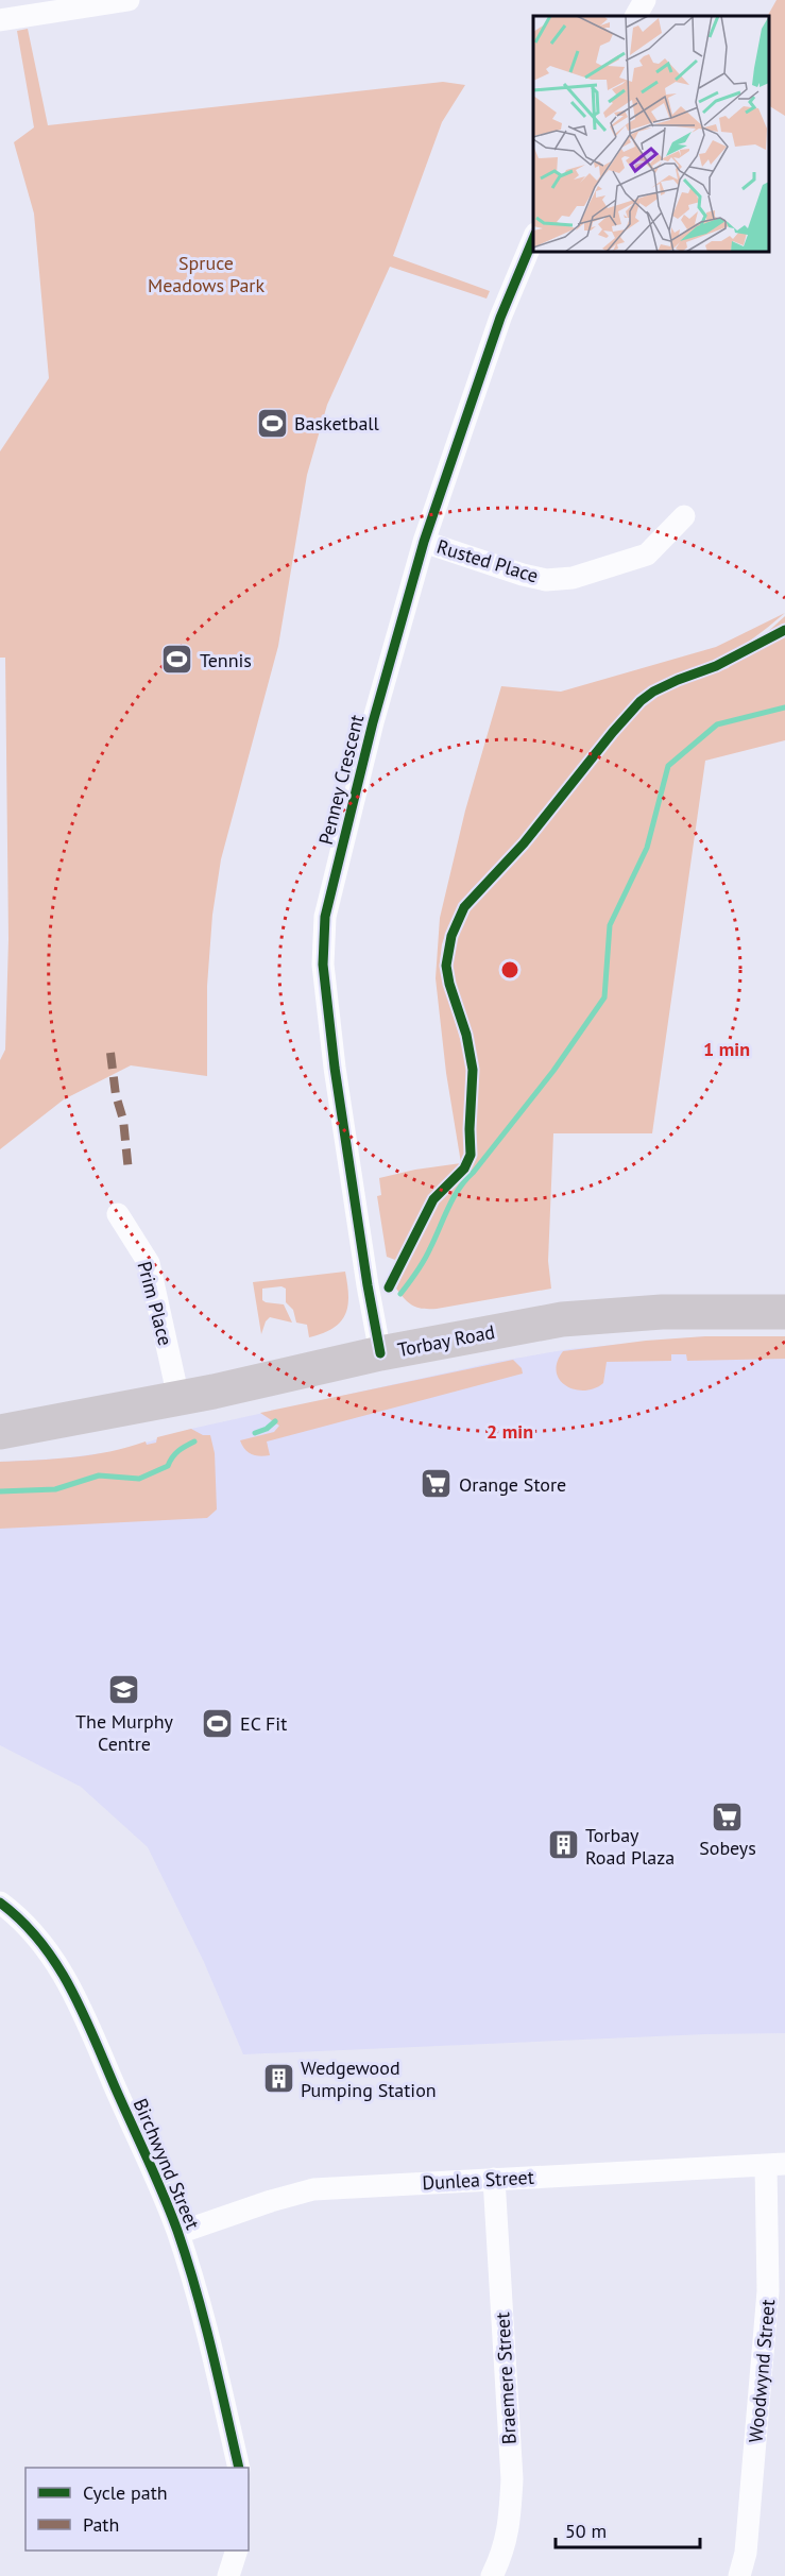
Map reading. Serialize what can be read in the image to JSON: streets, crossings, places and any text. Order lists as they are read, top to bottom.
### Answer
{
  "streets": {
    "main road": ["Torbay Road"],
    "street": [
      "Rusted Place",
      "Penney Crescent",
      "Prim Place",
      "Birchwynd Street",
      "Dunlea Street",
      "Woodwynd Street",
      "Braemere Street"
    ]
  },
  "crossings": [
    ["Rusted Place", "Penney Crescent"],
    ["Penney Crescent", "Torbay Road"],
    ["Prim Place", "Torbay Road"],
    ["Birchwynd Street", "Dunlea Street"],
    ["Dunlea Street", "Woodwynd Street"],
    ["Dunlea Street", "Braemere Street"]
  ],
  "parks": ["Spruce Meadows Park"],
  "places": {
    "sports": ["Basketball", "Tennis", "EC Fit"],
    "supermarket": ["Orange Store", "Sobeys"],
    "school or university": ["The Murphy Centre"],
    "building": ["Torbay Road Plaza", "Wedgewood Pumping Station"]
  },
  "legend": ["Cycle path", "Path"],
  "scale_bar": "50 m",
  "rings": ["1 min", "2 min"]
}
